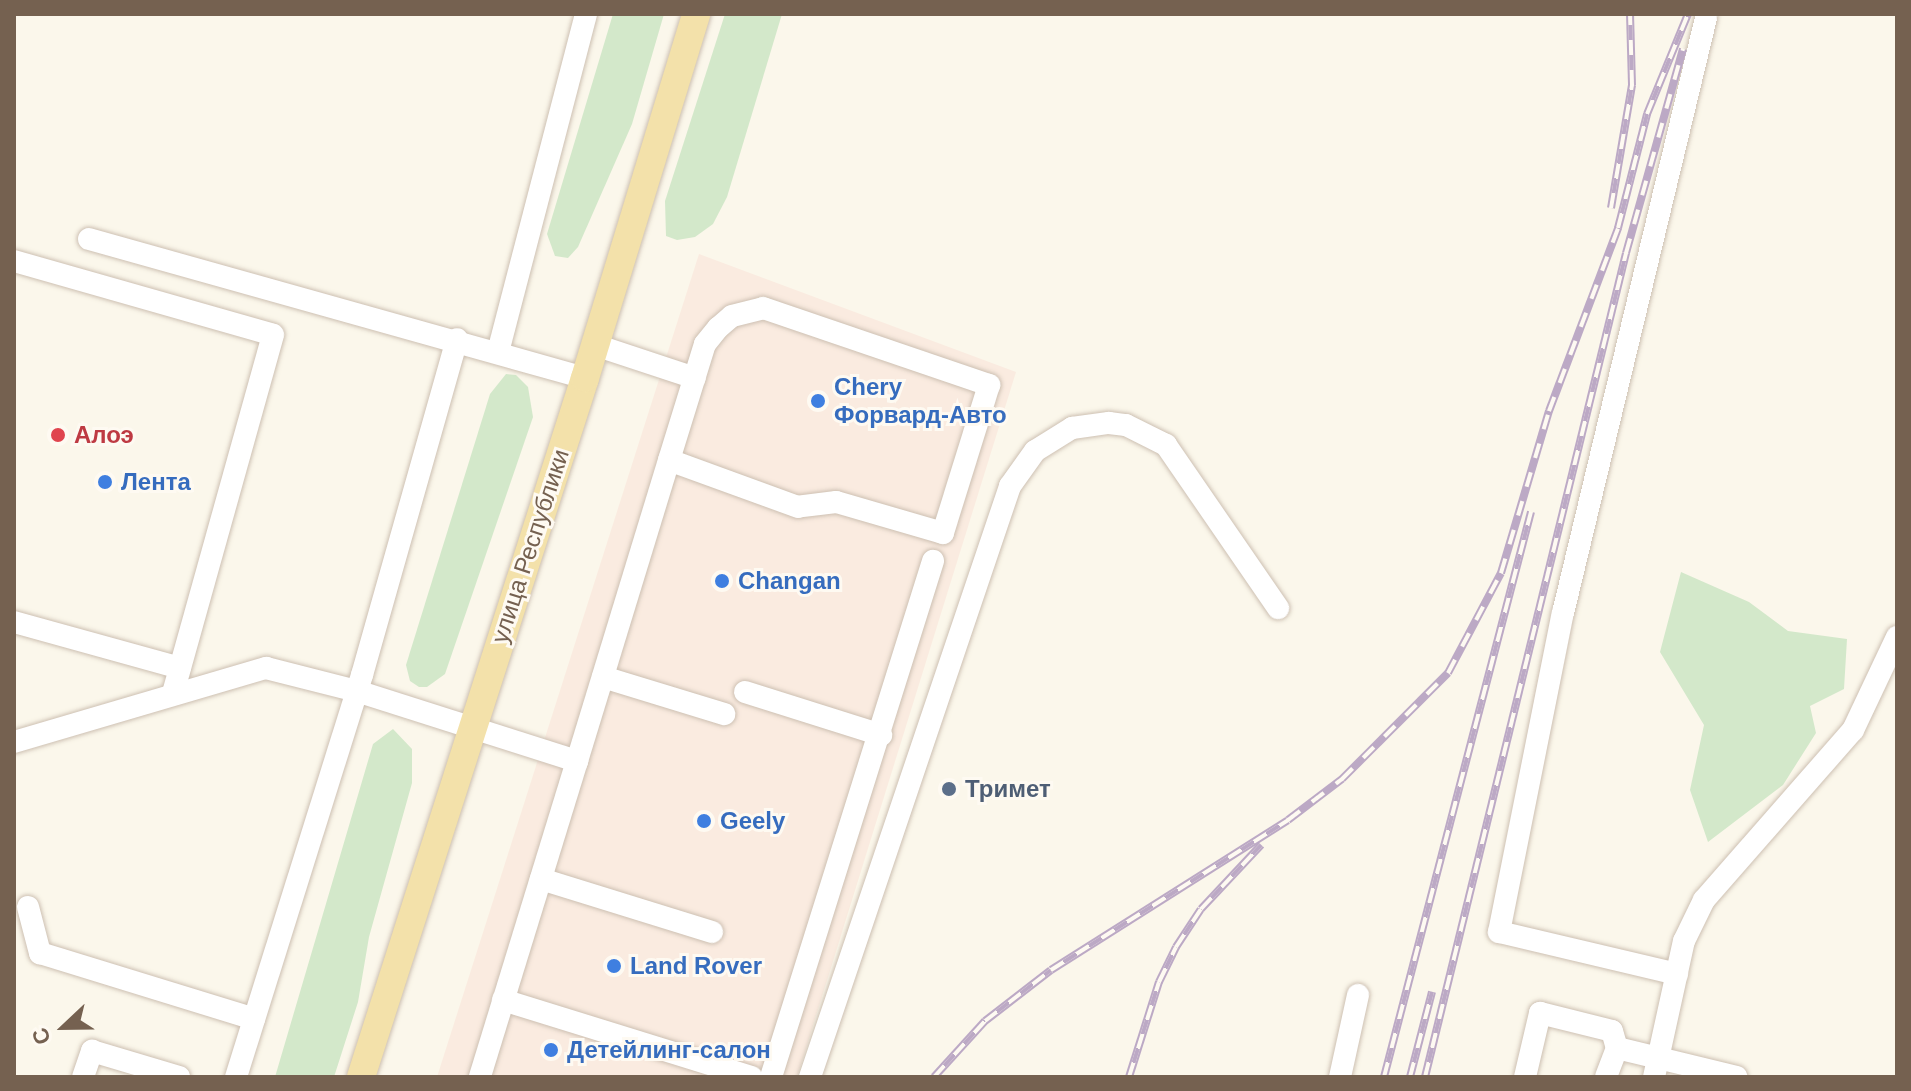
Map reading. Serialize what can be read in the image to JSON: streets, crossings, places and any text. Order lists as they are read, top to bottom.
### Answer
{
  "streets": {
    "main road": ["улица Республики"]
  },
  "places": [
    "Chery Форвард-Авто",
    "Алоэ",
    "Лента",
    "Changan",
    "Тримет",
    "Geely",
    "Land Rover",
    "Детейлинг-салон"
  ],
  "north": "left"
}
